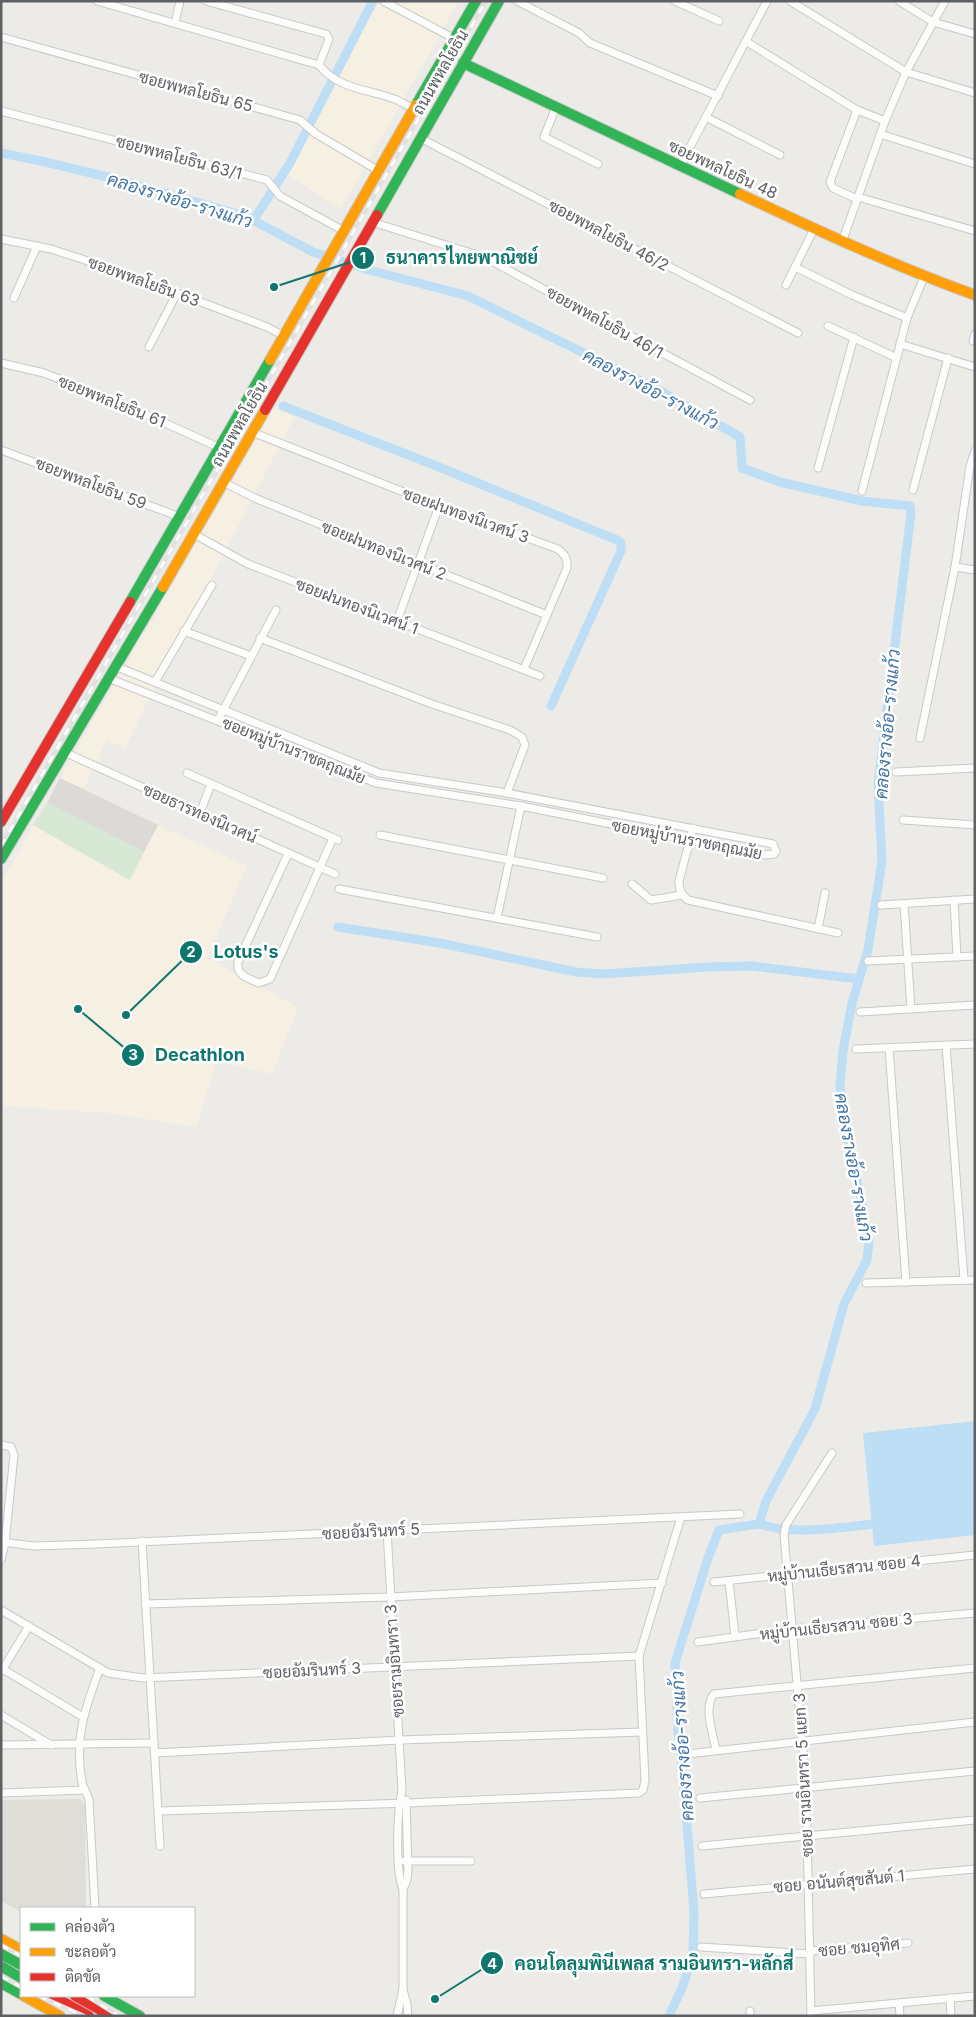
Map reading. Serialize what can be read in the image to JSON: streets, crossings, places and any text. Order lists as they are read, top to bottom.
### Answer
{
  "streets": {
    "main road": ["ถนนพหลโยธิน", "ซอยพหลโยธิน 48"],
    "street": [
      "ซอยพหลโยธิน 65",
      "ซอยพหลโยธิน 63/1",
      "ซอยพหลโยธิน 46/2",
      "ซอยพหลโยธิน 63",
      "ซอยพหลโยธิน 46/1",
      "ซอยพหลโยธิน 61",
      "ซอยพหลโยธิน 59",
      "ซอยฝนทองนิเวศน์ 3",
      "ซอยฝนทองนิเวศน์ 2",
      "ซอยฝนทองนิเวศน์ 1",
      "ซอยหมู่บ้านราชตฤณมัย",
      "ซอยธารทองนิเวศน์",
      "ซอยอัมรินทร์ 5",
      "หมู่บ้านเธียรสวน ซอย 4",
      "หมู่บ้านเธียรสวน ซอย 3",
      "ซอยรามอินทรา 3",
      "ซอยอัมรินทร์ 3",
      "ซอย รามอินทรา 5 แยก 3",
      "ซอย อนันต์สุขสันต์ 1",
      "ซอย ชมอุทิศ"
    ]
  },
  "crossings": [
    ["ถนนพหลโยธิน", "ซอยพหลโยธิน 65"],
    ["ถนนพหลโยธิน", "ซอยพหลโยธิน 63/1"],
    ["ถนนพหลโยธิน", "ซอยพหลโยธิน 48"],
    ["ถนนพหลโยธิน", "ซอยพหลโยธิน 46/2"],
    ["ถนนพหลโยธิน", "ซอยพหลโยธิน 63"],
    ["ถนนพหลโยธิน", "ซอยพหลโยธิน 46/1"],
    ["ถนนพหลโยธิน", "ซอยพหลโยธิน 61"],
    ["ถนนพหลโยธิน", "ซอยพหลโยธิน 59"],
    ["ถนนพหลโยธิน", "ซอยฝนทองนิเวศน์ 3"],
    ["ถนนพหลโยธิน", "ซอยฝนทองนิเวศน์ 2"],
    ["ถนนพหลโยธิน", "ซอยฝนทองนิเวศน์ 1"],
    ["ถนนพหลโยธิน", "ซอยหมู่บ้านราชตฤณมัย"],
    ["ถนนพหลโยธิน", "ซอยธารทองนิเวศน์"],
    ["ซอยฝนทองนิเวศน์ 3", "ซอยฝนทองนิเวศน์ 2"],
    ["ซอยฝนทองนิเวศน์ 3", "ซอยฝนทองนิเวศน์ 1"],
    ["ซอยอัมรินทร์ 5", "ซอยรามอินทรา 3"],
    ["หมู่บ้านเธียรสวน ซอย 4", "ซอย รามอินทรา 5 แยก 3"],
    ["หมู่บ้านเธียรสวน ซอย 3", "ซอย รามอินทรา 5 แยก 3"],
    ["ซอยรามอินทรา 3", "ซอยอัมรินทร์ 3"],
    ["ซอย รามอินทรา 5 แยก 3", "ซอย อนันต์สุขสันต์ 1"],
    ["ซอย รามอินทรา 5 แยก 3", "ซอย ชมอุทิศ"]
  ],
  "water": ["คลองรางอ้อ-รางแก้ว"],
  "places": [
    "ธนาคารไทยพาณิชย์",
    "Decathlon",
    "Lotus's",
    "คอนโดลุมพินีเพลส รามอินทรา-หลักสี่"
  ],
  "legend": ["คล่องตัว", "ชะลอตัว", "ติดขัด"]
}
